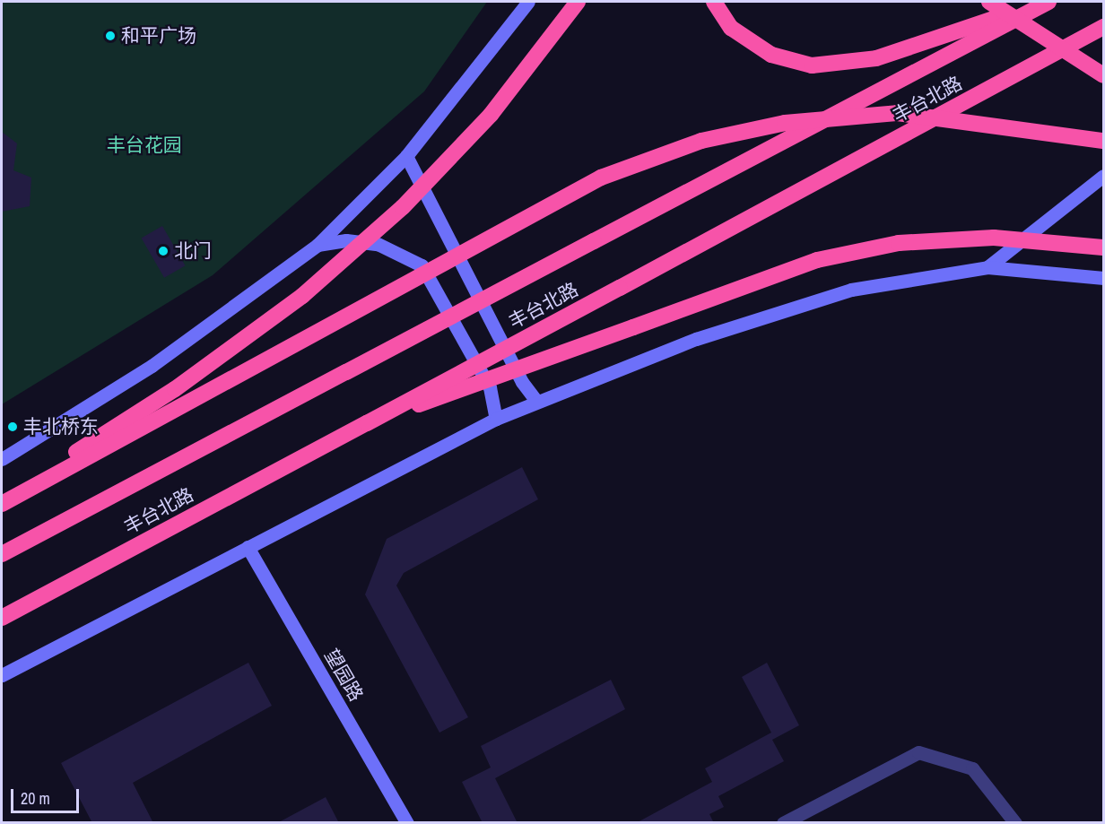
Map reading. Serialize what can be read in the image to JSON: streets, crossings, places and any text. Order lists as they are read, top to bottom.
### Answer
{
  "streets": {
    "highway": ["丰台北路"],
    "street": ["望园路"]
  },
  "parks": ["丰台花园"],
  "places": ["和平广场", "北门", "丰北桥东"],
  "scale_bar": "20 m"
}
